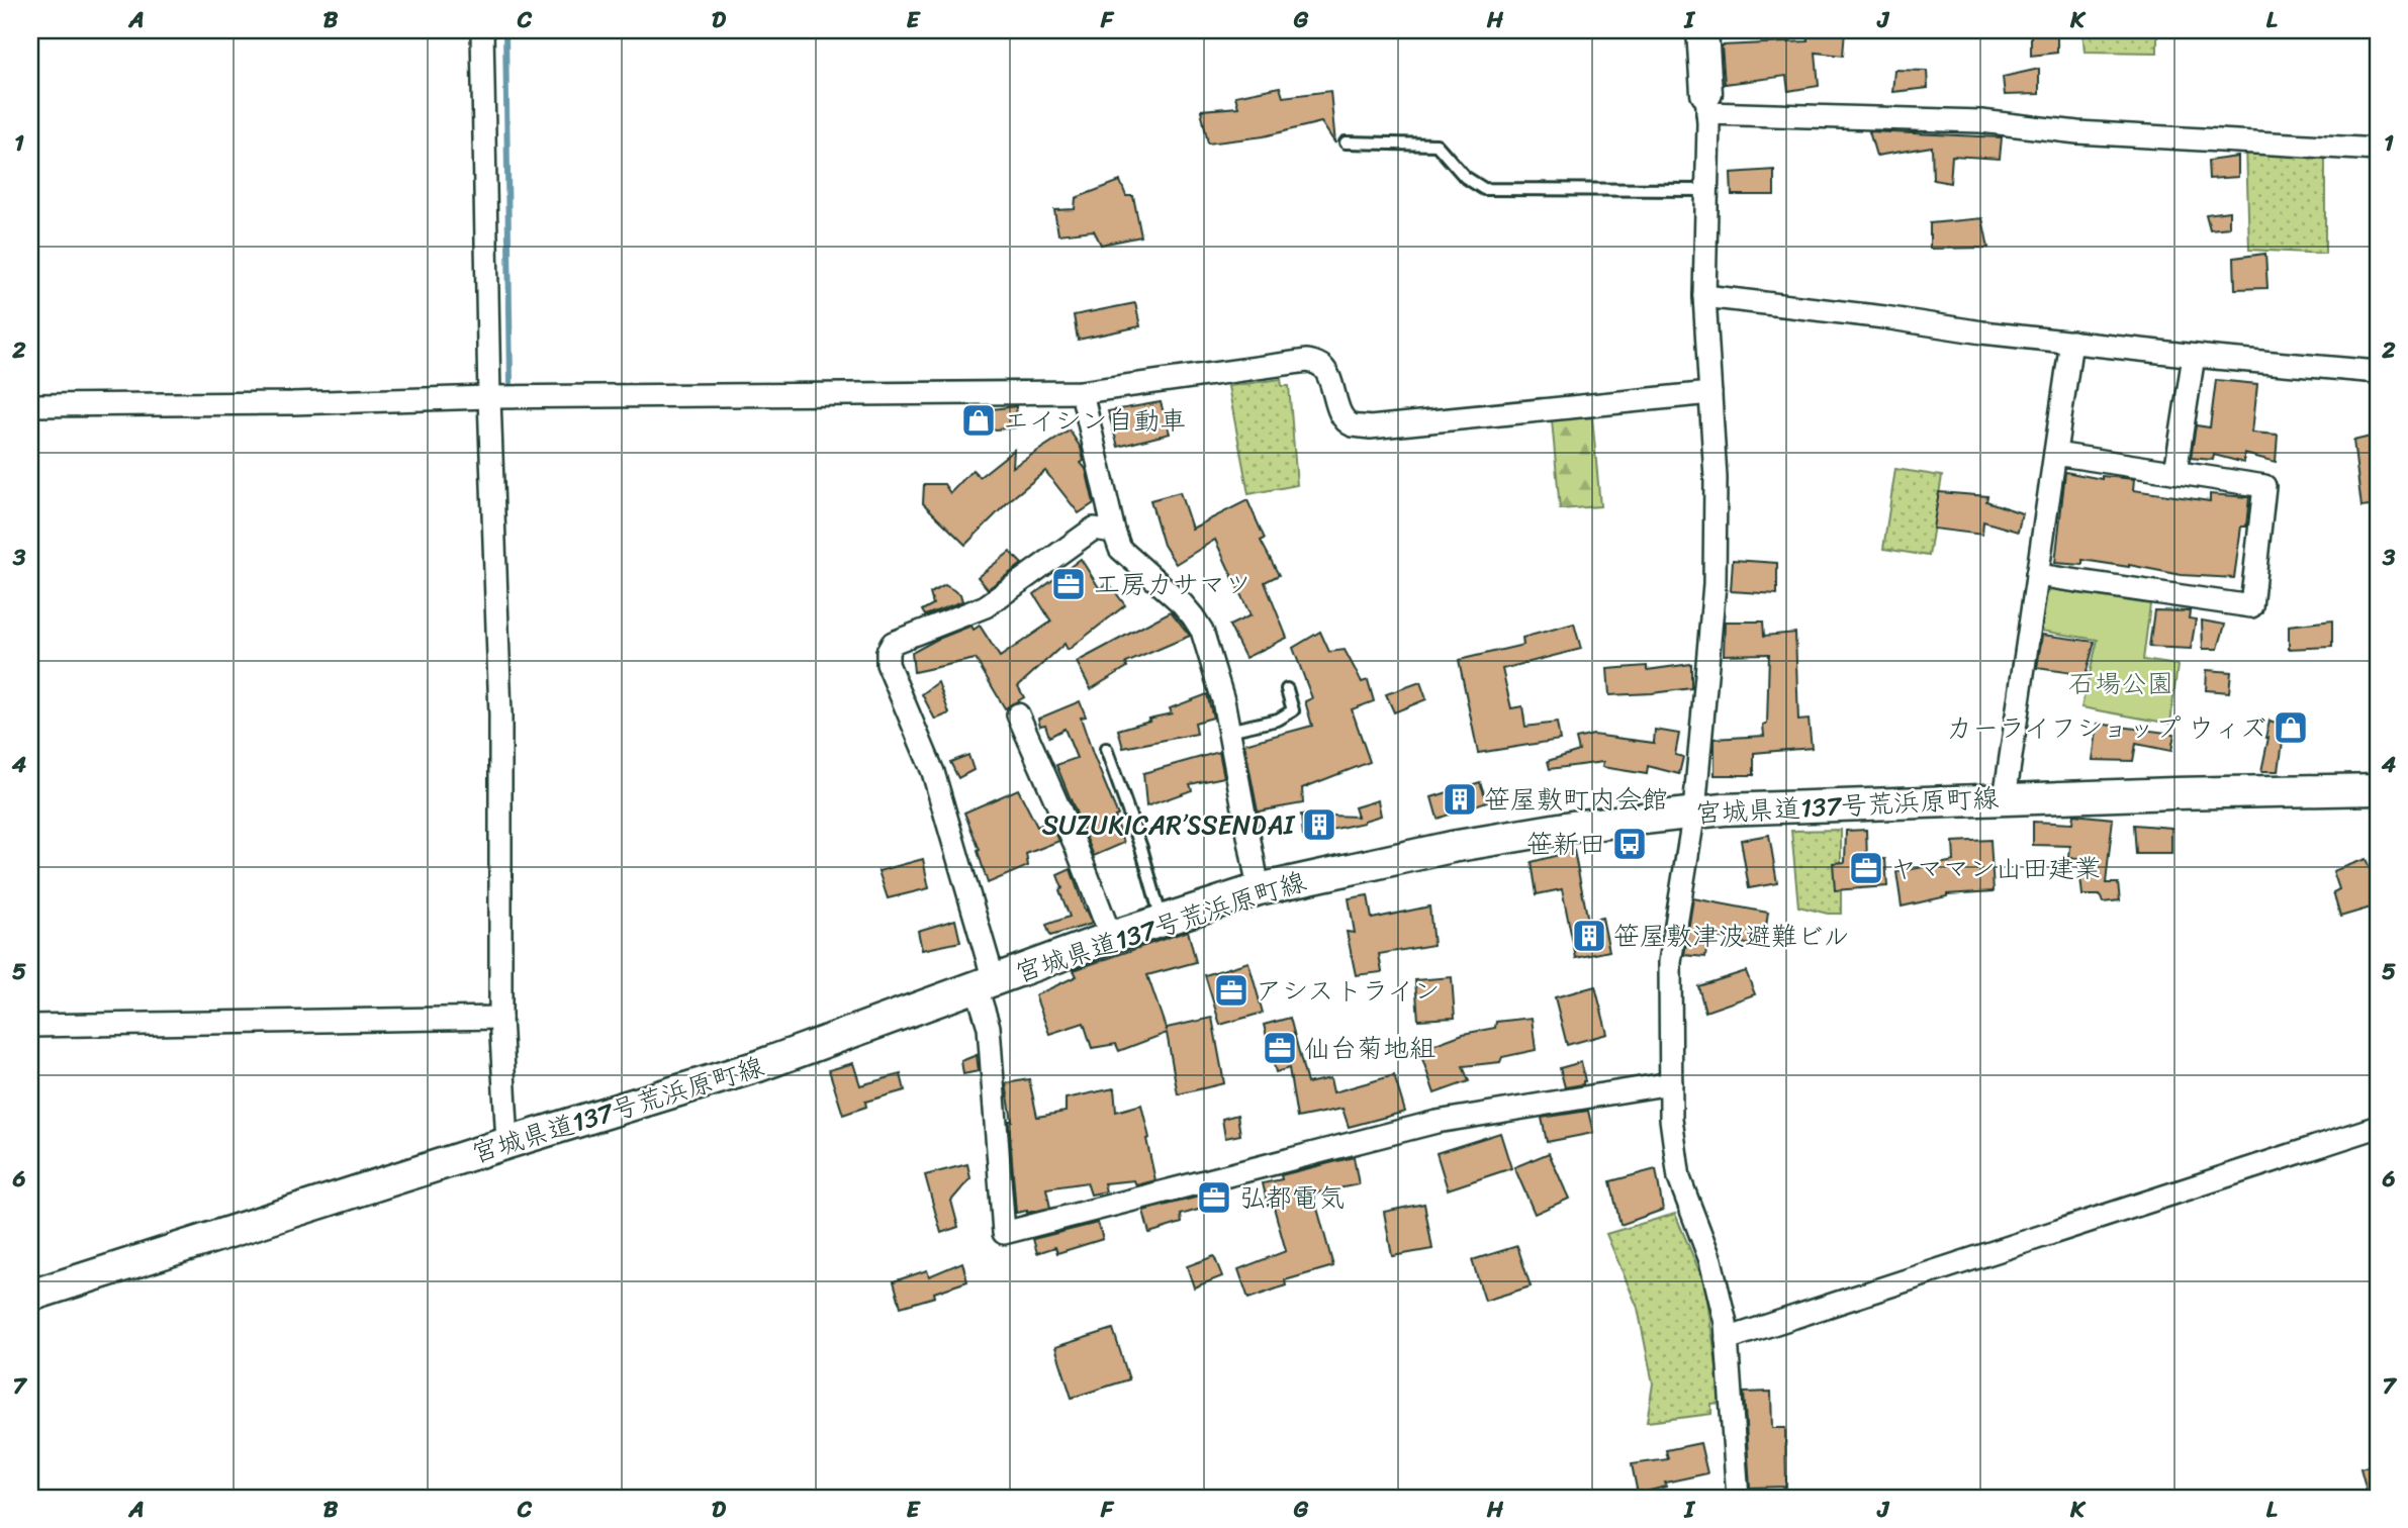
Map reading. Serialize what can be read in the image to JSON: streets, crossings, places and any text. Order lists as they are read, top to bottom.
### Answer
{
  "streets": {
    "main road": ["宮城県道137号荒浜原町線"]
  },
  "parks": ["石場公園"],
  "places": {
    "shop": ["エイシン自動車", "カーライフショップ ウィズ"],
    "office": [
      "工房カサマツ",
      "ヤママン山田建業",
      "アシストライン",
      "仙台菊地組",
      "弘都電気"
    ],
    "building": ["笹屋敷町内会館", "SUZUKICAR’SSENDAI", "笹屋敷津波避難ビル"],
    "bus stop": ["笹新田"]
  },
  "grid": {
    "columns": [
      "A",
      "B",
      "C",
      "D",
      "E",
      "F",
      "G",
      "H",
      "I",
      "J",
      "K",
      "L"
    ],
    "rows": [
      "1",
      "2",
      "3",
      "4",
      "5",
      "6",
      "7"
    ]
  }
}
